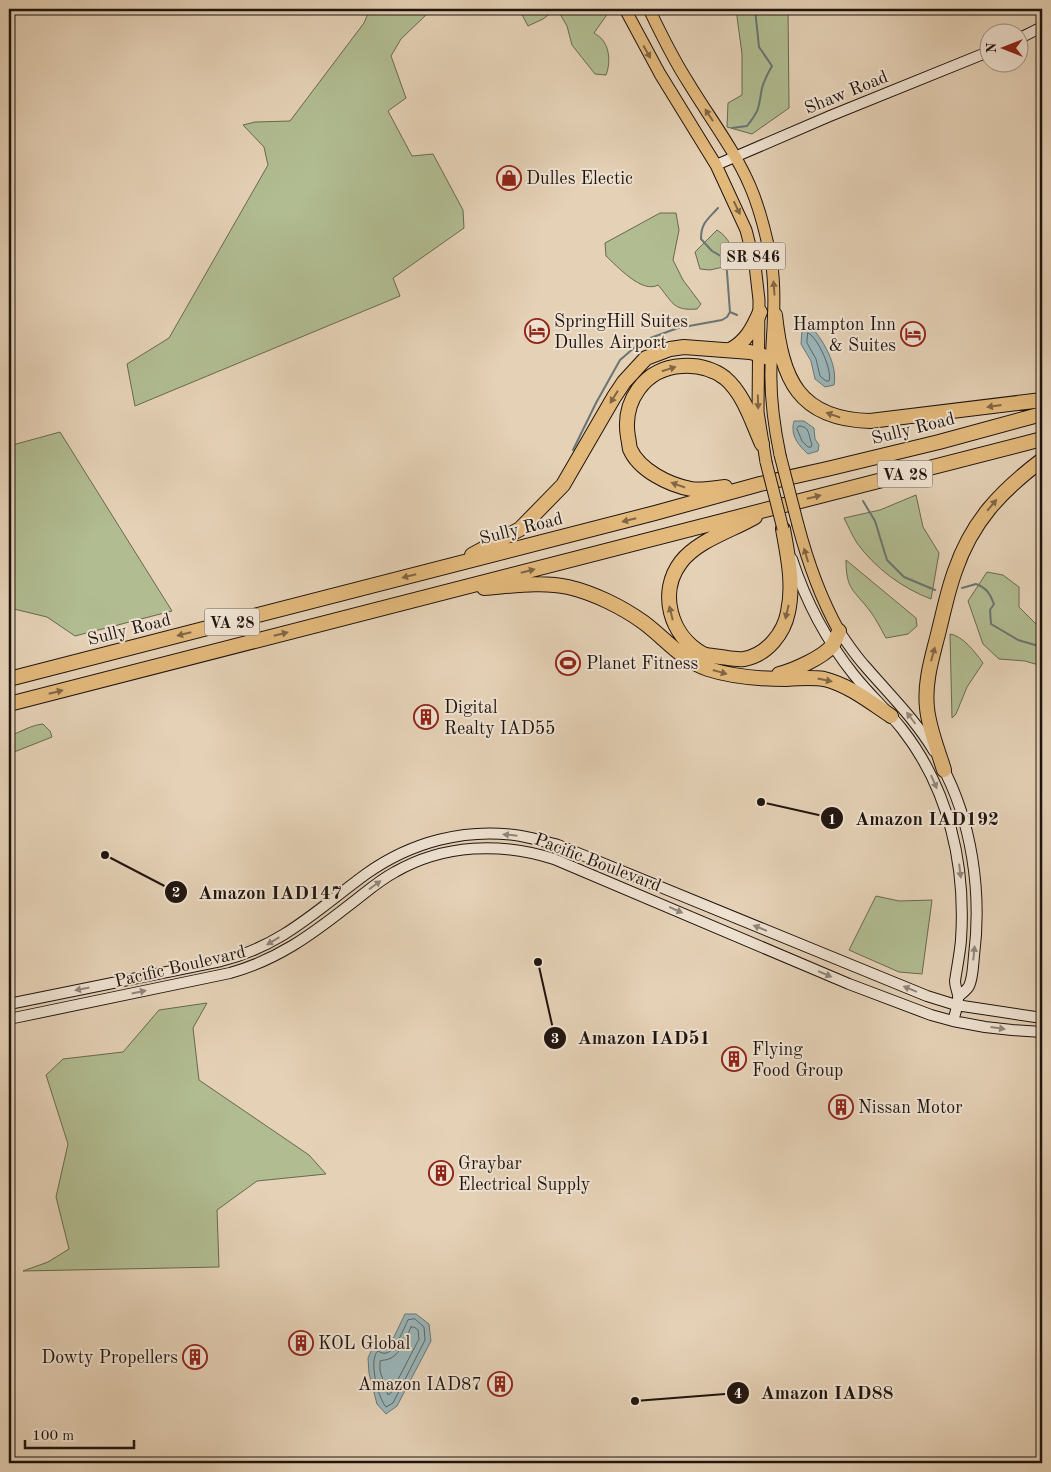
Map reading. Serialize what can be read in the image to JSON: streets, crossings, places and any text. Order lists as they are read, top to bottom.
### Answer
{
  "streets": {
    "highway": ["Sully Road", "VA 28"],
    "main road": ["Shaw Road", "SR 846", "Pacific Boulevard"]
  },
  "crossings": [
    ["Shaw Road", "SR 846"],
    ["SR 846", "Pacific Boulevard"]
  ],
  "places": {
    "shop": ["Dulles Electic"],
    "hotel": ["SpringHill Suites Dulles Airport", "Hampton Inn & Suites"],
    "sports": ["Planet Fitness"],
    "building": [
      "Digital Realty IAD55",
      "Flying Food Group",
      "Nissan Motor",
      "Graybar Electrical Supply",
      "KOL Global",
      "Dowty Propellers",
      "Amazon IAD87"
    ],
    "other": [
      "Amazon IAD192",
      "Amazon IAD147",
      "Amazon IAD51",
      "Amazon IAD88"
    ]
  },
  "scale_bar": "100 m",
  "north": "left"
}
